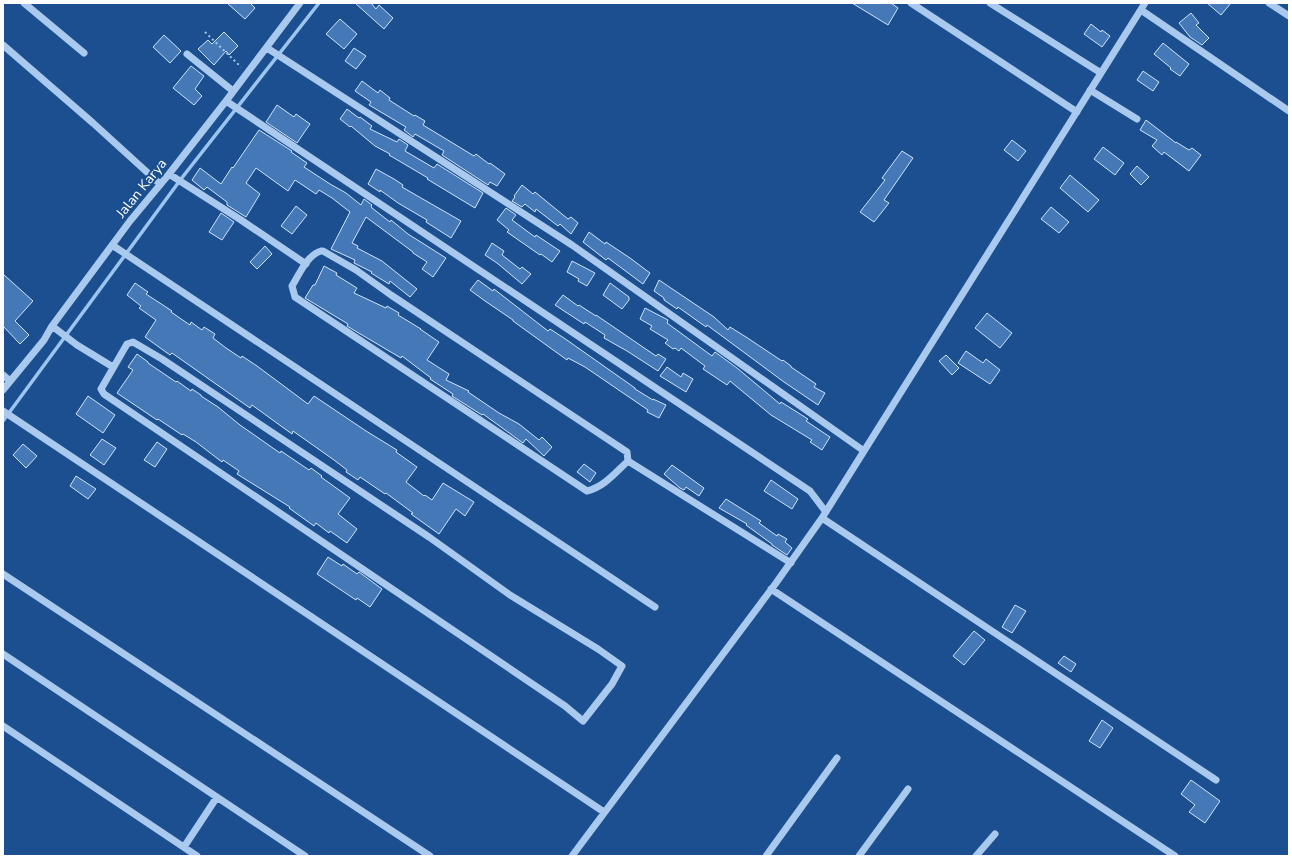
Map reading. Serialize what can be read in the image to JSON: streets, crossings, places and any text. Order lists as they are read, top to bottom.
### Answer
{
  "streets": {
    "street": ["Jalan Karya"]
  }
}
